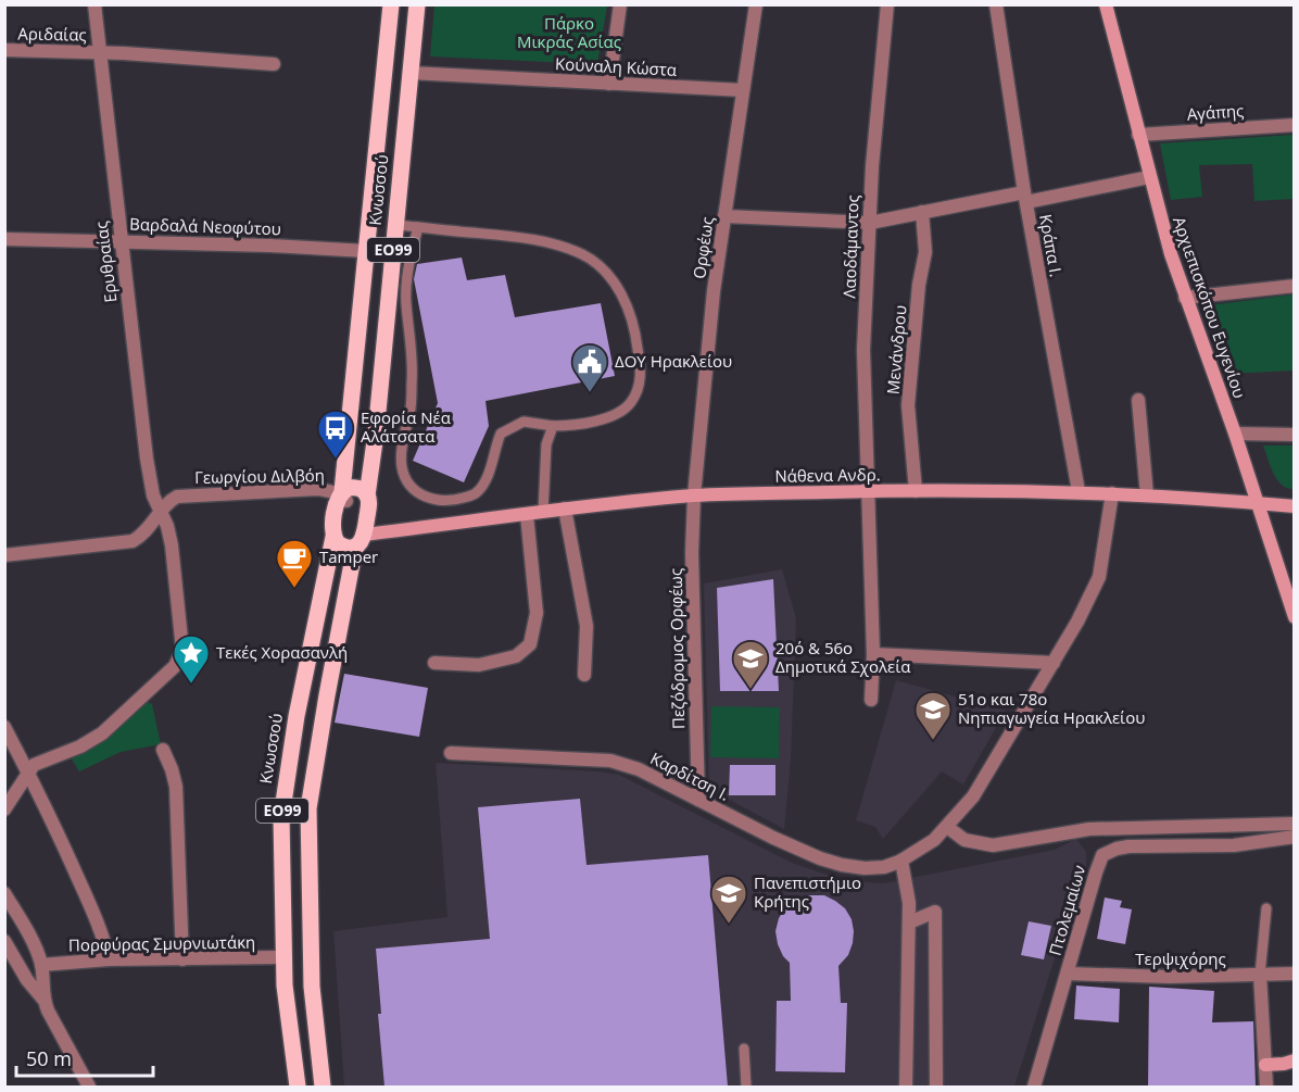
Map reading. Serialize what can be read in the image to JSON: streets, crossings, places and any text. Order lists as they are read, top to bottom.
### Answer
{
  "streets": {
    "main road": ["Κνωσσού", "ΕΟ99"],
    "street": [
      "Αριδαίας",
      "Κούναλη Κώστα",
      "Αγάπης",
      "Βαρδαλά Νεοφύτου",
      "Κράπα Ι.",
      "Λαοδάμαντος",
      "Ορφέως",
      "Ερυθραίας",
      "Αρχιεπισκόπου Ευγενίου",
      "Μενάνδρου",
      "Νάθενα Ανδρ.",
      "Γεωργίου Διλβόη",
      "Πεζόδρομος Ορφέως",
      "Καρδίτση Ι.",
      "Πτολεμαίων",
      "Πορφύρας Σμυρνιωτάκη",
      "Τερψιχόρης"
    ]
  },
  "crossings": [
    ["Αριδαίας", "Ερυθραίας"],
    ["Κούναλη Κώστα", "Κνωσσού"],
    ["Κούναλη Κώστα", "Ορφέως"],
    ["Αγάπης", "Αρχιεπισκόπου Ευγενίου"],
    ["Κνωσσού", "Βαρδαλά Νεοφύτου"],
    ["Κνωσσού", "ΕΟ99"],
    ["Κνωσσού", "Γεωργίου Διλβόη"],
    ["Κνωσσού", "Πορφύρας Σμυρνιωτάκη"],
    ["Βαρδαλά Νεοφύτου", "Ερυθραίας"],
    ["Κράπα Ι.", "Νάθενα Ανδρ."],
    ["Λαοδάμαντος", "Νάθενα Ανδρ."],
    ["Ορφέως", "Νάθενα Ανδρ."],
    ["Ορφέως", "Πεζόδρομος Ορφέως"],
    ["ΕΟ99", "Νάθενα Ανδρ."],
    ["ΕΟ99", "Γεωργίου Διλβόη"],
    ["Ερυθραίας", "Γεωργίου Διλβόη"],
    ["Αρχιεπισκόπου Ευγενίου", "Νάθενα Ανδρ."],
    ["Μενάνδρου", "Νάθενα Ανδρ."],
    ["Νάθενα Ανδρ.", "Πεζόδρομος Ορφέως"],
    ["Νάθενα Ανδρ.", "Καρδίτση Ι."],
    ["Πεζόδρομος Ορφέως", "Καρδίτση Ι."],
    ["Πτολεμαίων", "Τερψιχόρης"]
  ],
  "parks": ["Πάρκο Μικράς Ασίας"],
  "places": {
    "public building": ["ΔΟΥ Ηρακλείου"],
    "bus stop": ["Εφορία Νέα Αλάτσατα"],
    "cafe": ["Tamper"],
    "place": ["Τεκές Χορασανλή"],
    "school or university": ["20ό & 56ο Δημοτικά Σχολεία", "51ο και 78ο Νηπιαγωγεία Ηρακλείου", "Πανεπιστήμιο Κρήτης"]
  },
  "scale_bar": "50 m"
}
